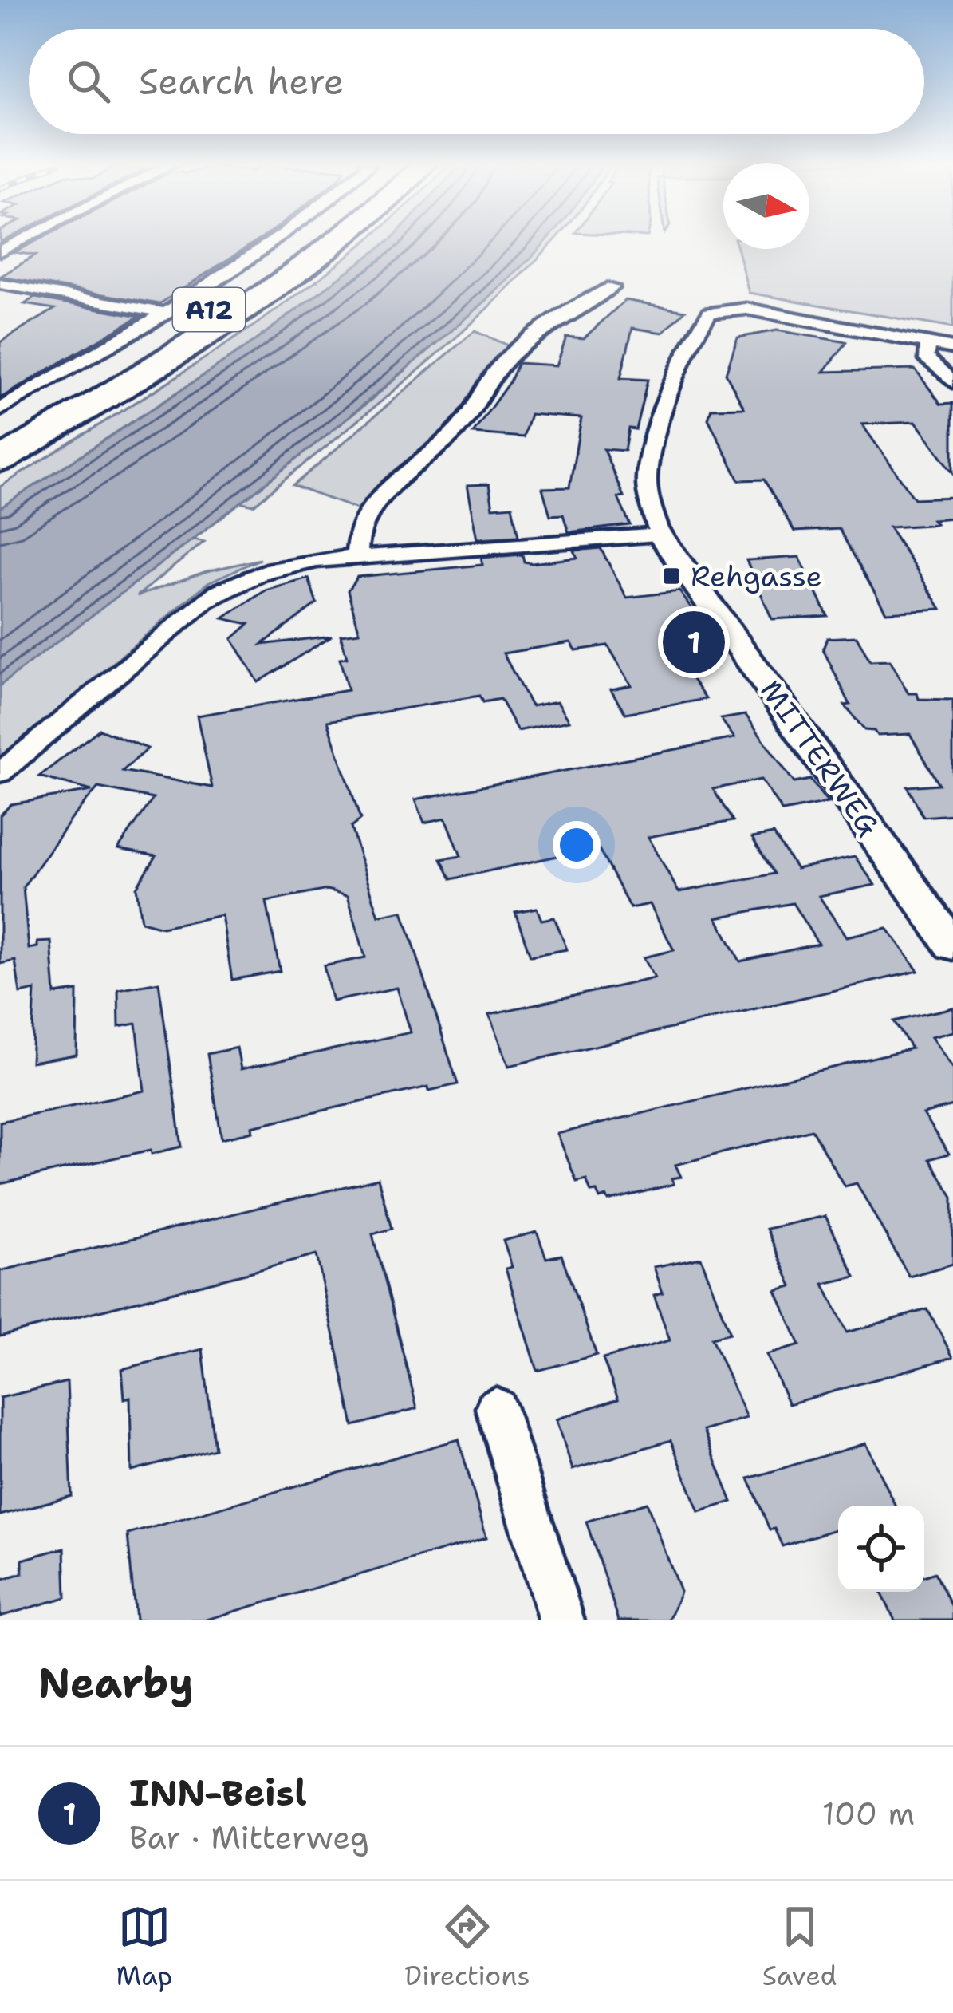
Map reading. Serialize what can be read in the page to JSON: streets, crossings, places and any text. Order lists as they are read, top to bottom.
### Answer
{
  "streets": {
    "highway": ["A12"],
    "street": ["MITTERWEG"]
  },
  "places": {
    "transit": ["Rehgasse"]
  },
  "north": "right",
  "page": {
    "search": "Search here",
    "pins": "1",
    "heading": "Nearby",
    "list": [
      {
        "mark": "1",
        "name": "INN-Beisl",
        "note": "Bar · Mitterweg",
        "value": "100 m"
      }
    ],
    "nav": ["Map", "Directions", "Saved"]
  }
}
